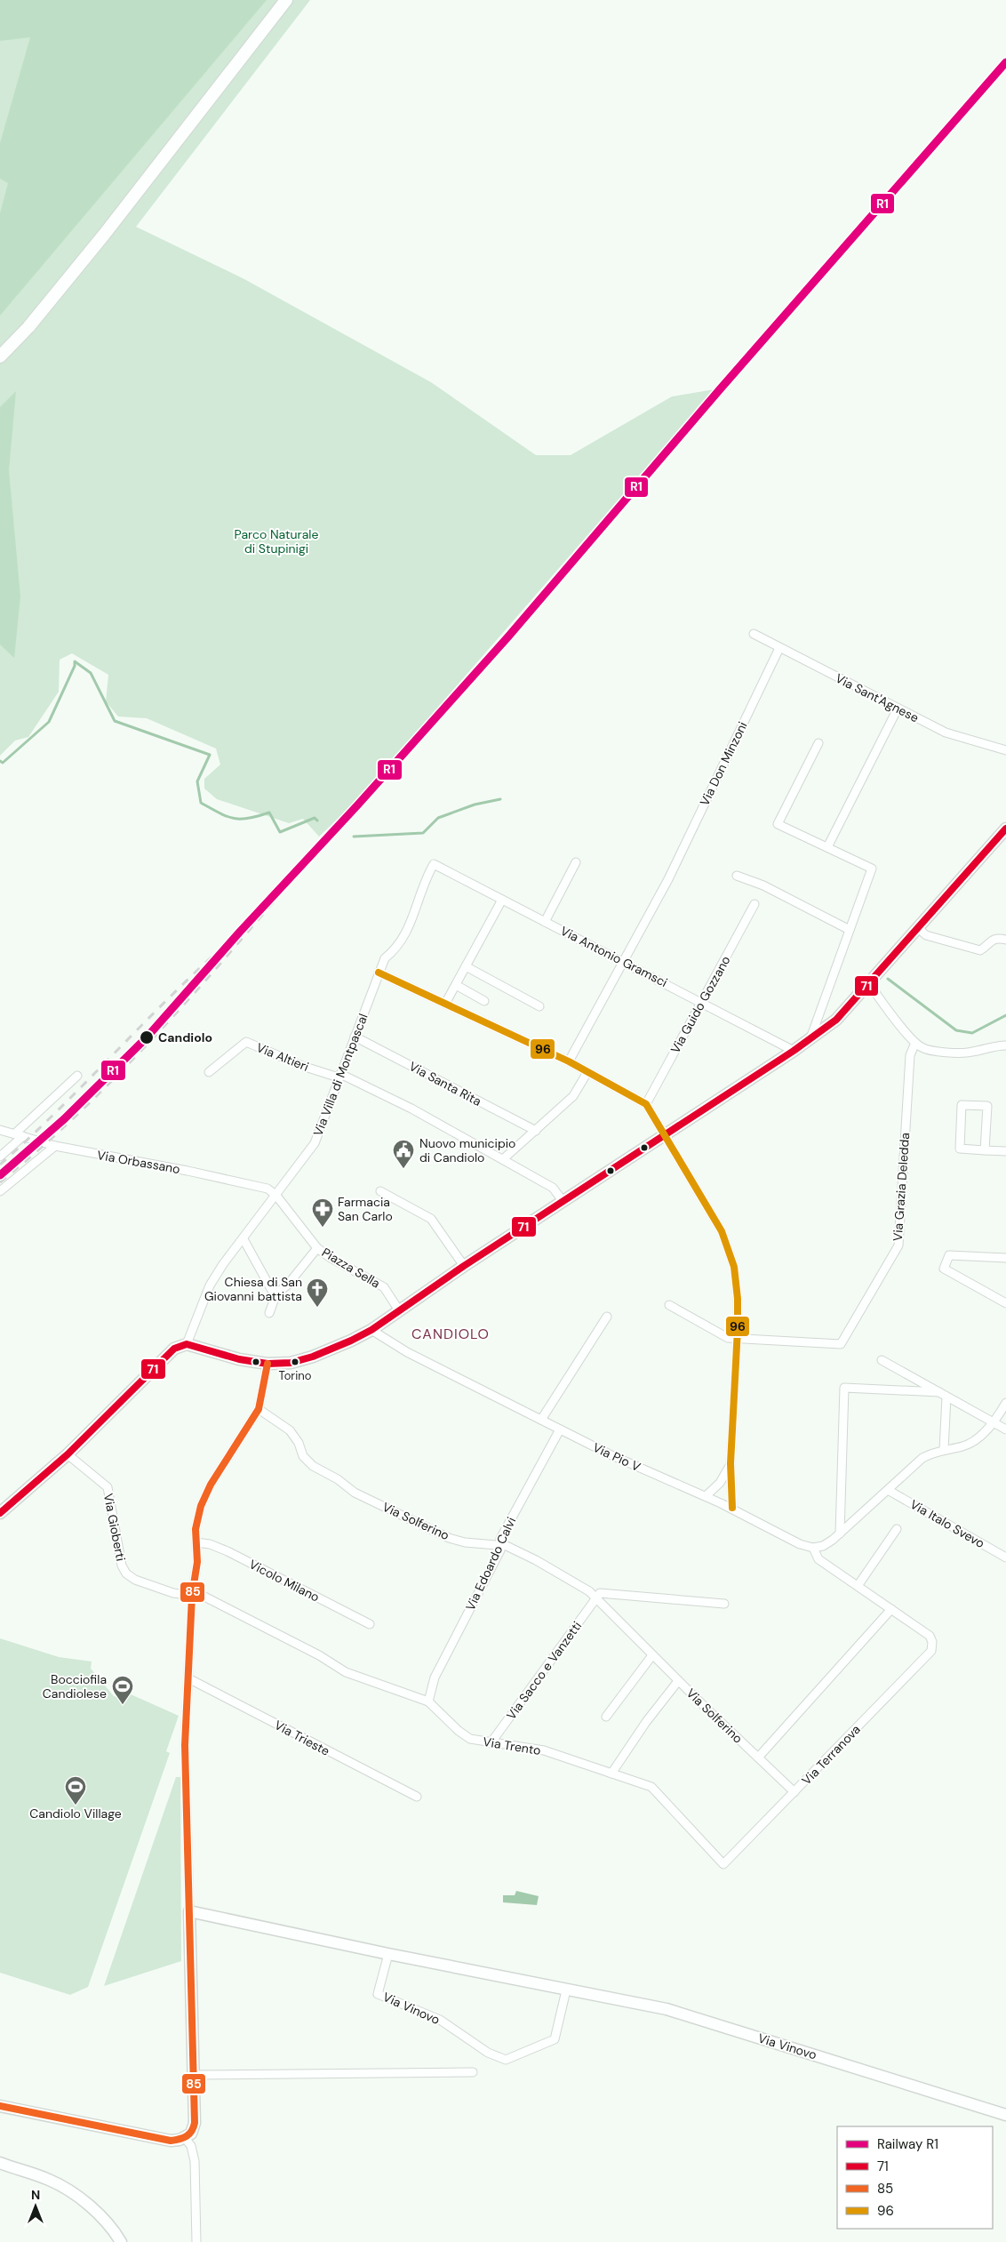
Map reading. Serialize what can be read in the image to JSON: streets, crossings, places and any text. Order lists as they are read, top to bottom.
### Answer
{
  "streets": {
    "main road": ["Via Vinovo"],
    "street": [
      "Via Sant'Agnese",
      "Via Don Minzoni",
      "Via Antonio Gramsci",
      "Via Guido Gozzano",
      "Via Altieri",
      "Via Villa di Montpascal",
      "Via Santa Rita",
      "Via Orbassano",
      "Via Grazia Deledda",
      "Piazza Sella",
      "Via Pio V",
      "Via Solferino",
      "Via Italo Svevo",
      "Via Gioberti",
      "Via Edoardo Calvi",
      "Vicolo Milano",
      "Via Sacco e Vanzetti",
      "Via Trieste",
      "Via Trento",
      "Via Terranova"
    ]
  },
  "crossings": [
    ["Via Sant'Agnese", "Via Don Minzoni"],
    ["Via Don Minzoni", "Via Antonio Gramsci"],
    ["Via Antonio Gramsci", "Via Guido Gozzano"],
    ["Via Antonio Gramsci", "Via Villa di Montpascal"],
    ["Via Altieri", "Via Villa di Montpascal"],
    ["Via Villa di Montpascal", "Via Santa Rita"],
    ["Via Villa di Montpascal", "Via Orbassano"],
    ["Via Villa di Montpascal", "Piazza Sella"],
    ["Via Orbassano", "Piazza Sella"],
    ["Via Pio V", "Via Edoardo Calvi"],
    ["Via Solferino", "Via Edoardo Calvi"],
    ["Via Solferino", "Via Sacco e Vanzetti"],
    ["Via Solferino", "Via Terranova"],
    ["Via Gioberti", "Via Trento"],
    ["Via Edoardo Calvi", "Via Trento"],
    ["Via Sacco e Vanzetti", "Via Trento"],
    ["Via Trento", "Via Terranova"]
  ],
  "districts": ["CANDIOLO"],
  "parks": ["Parco Naturale di Stupinigi"],
  "places": {
    "other": ["Candiolo", "Torino"],
    "public building": ["Nuovo municipio di Candiolo"],
    "pharmacy": ["Farmacia San Carlo"],
    "church": ["Chiesa di San Giovanni battista"],
    "sports": ["Bocciofila Candiolese", "Candiolo Village"]
  },
  "lines": [
    "rail line R1",
    "transit line 71",
    "transit line 96",
    "transit line 85"
  ],
  "legend": [
    "Railway R1",
    "71",
    "85",
    "96"
  ],
  "north": "top"
}
